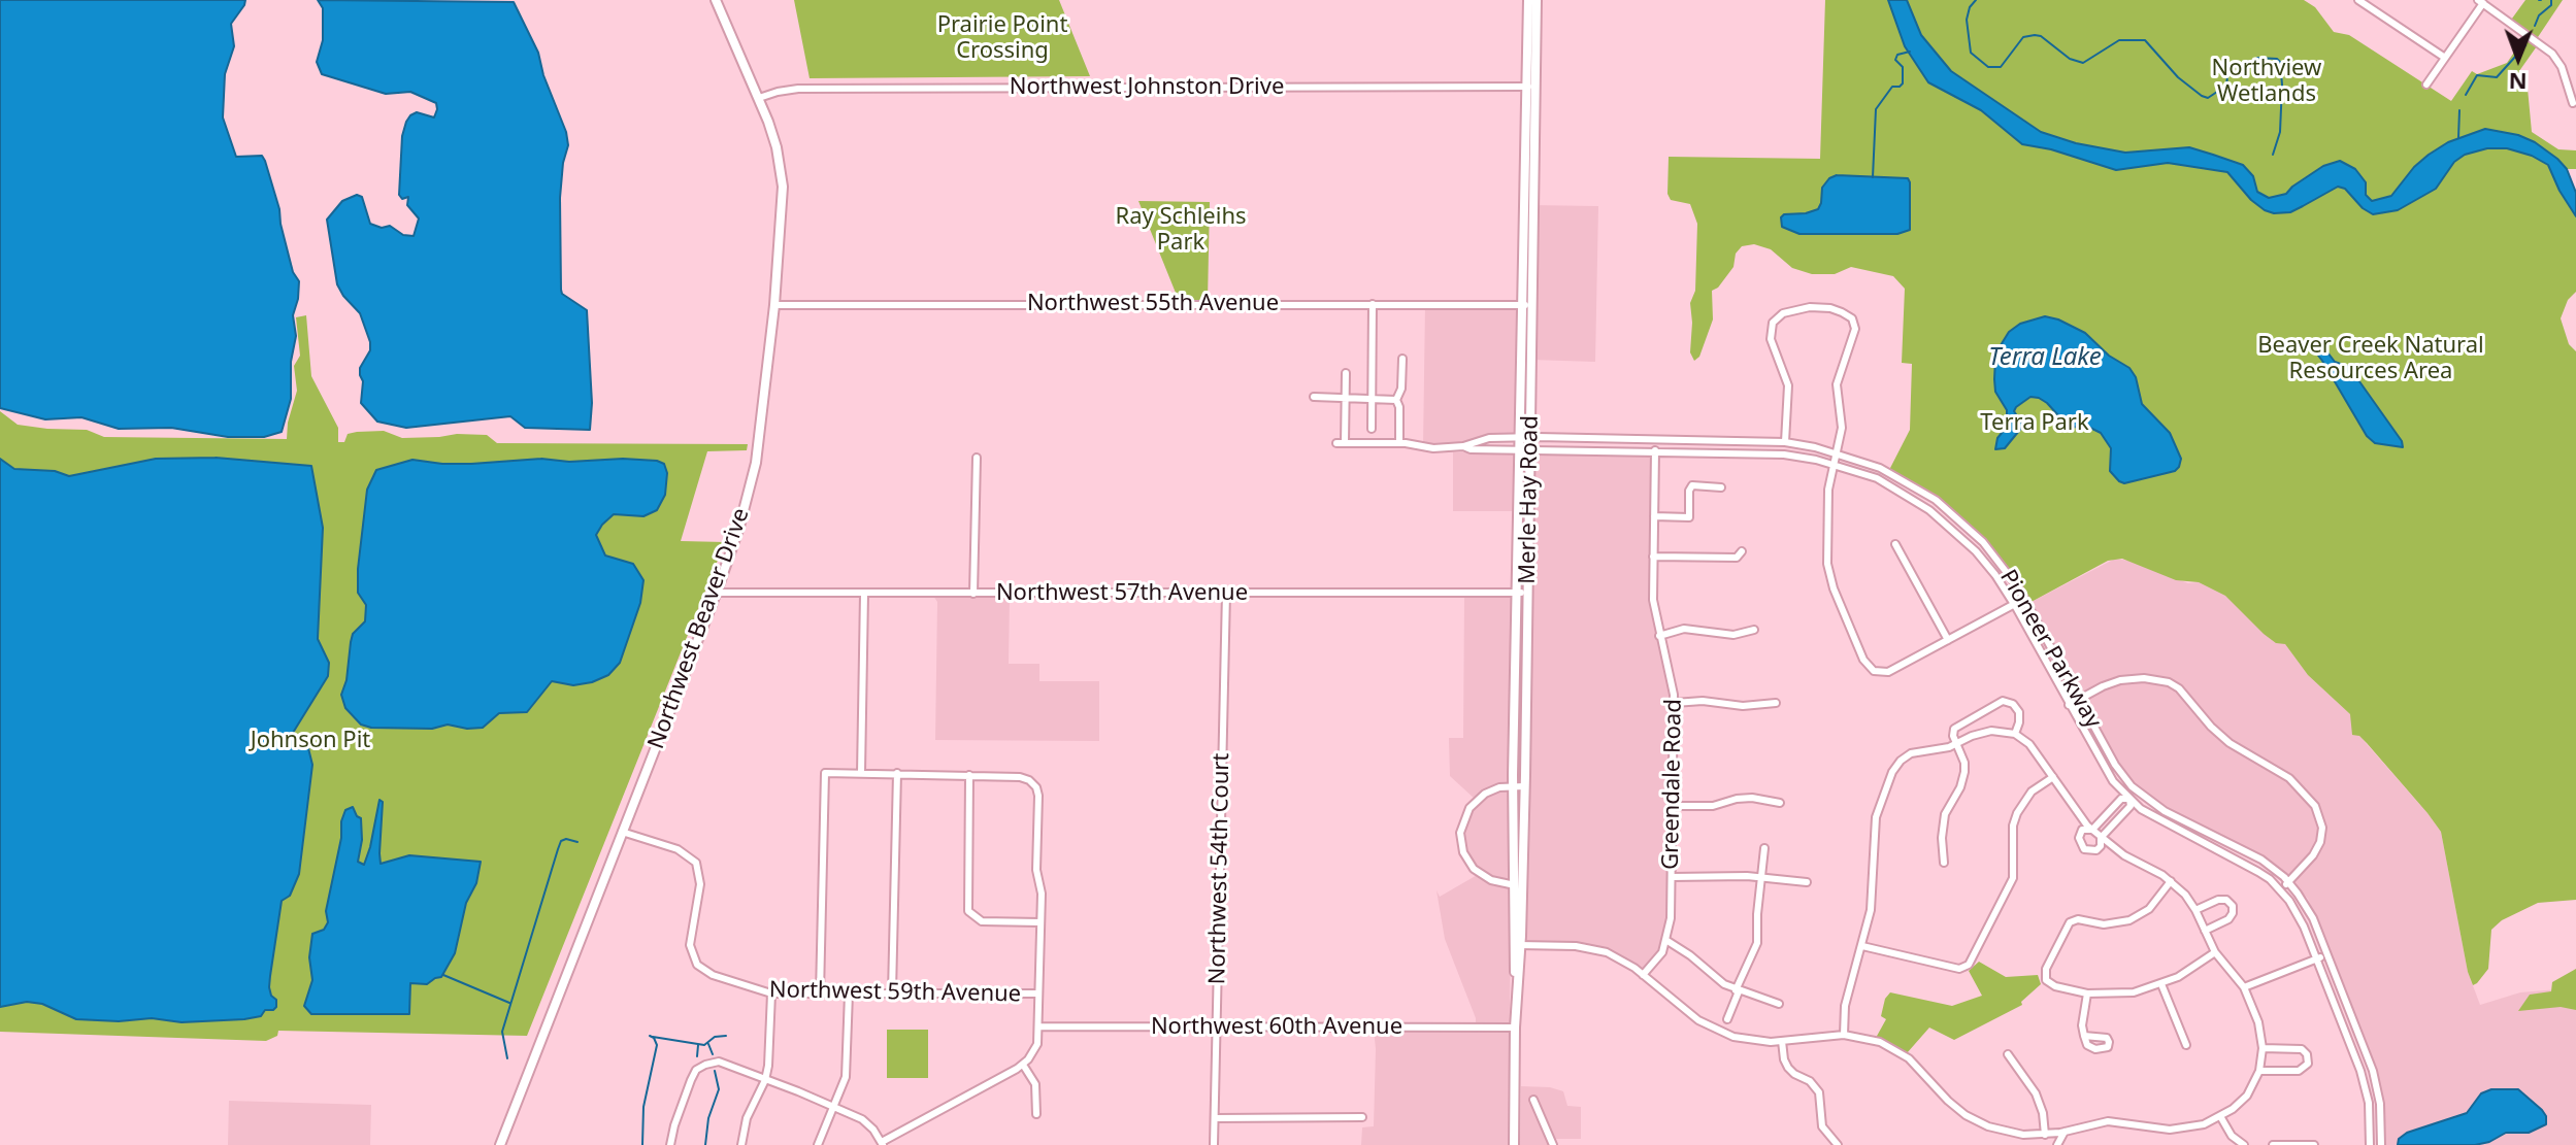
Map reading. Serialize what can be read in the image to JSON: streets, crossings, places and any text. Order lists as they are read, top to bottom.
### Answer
{
  "streets": {
    "main road": ["Merle Hay Road", "Northwest Beaver Drive"],
    "street": [
      "Northwest Johnston Drive",
      "Northwest 55th Avenue",
      "Northwest 57th Avenue",
      "Pioneer Parkway",
      "Greendale Road",
      "Northwest 54th Court",
      "Northwest 59th Avenue",
      "Northwest 60th Avenue"
    ]
  },
  "crossings": [
    ["Northwest Johnston Drive", "Merle Hay Road"],
    ["Northwest Johnston Drive", "Northwest Beaver Drive"],
    ["Northwest 55th Avenue", "Merle Hay Road"],
    ["Northwest 55th Avenue", "Northwest Beaver Drive"],
    ["Merle Hay Road", "Northwest 57th Avenue"],
    ["Merle Hay Road", "Pioneer Parkway"],
    ["Merle Hay Road", "Northwest 60th Avenue"],
    ["Northwest 57th Avenue", "Northwest Beaver Drive"],
    ["Northwest 57th Avenue", "Northwest 54th Court"],
    ["Northwest Beaver Drive", "Northwest 59th Avenue"],
    ["Pioneer Parkway", "Greendale Road"],
    ["Northwest 54th Court", "Northwest 60th Avenue"]
  ],
  "water": ["Terra Lake"],
  "parks": [
    "Prairie Point Crossing",
    "Northview Wetlands",
    "Ray Schleihs Park",
    "Beaver Creek Natural Resources Area",
    "Terra Park",
    "Johnson Pit"
  ],
  "north": "bottom"
}
